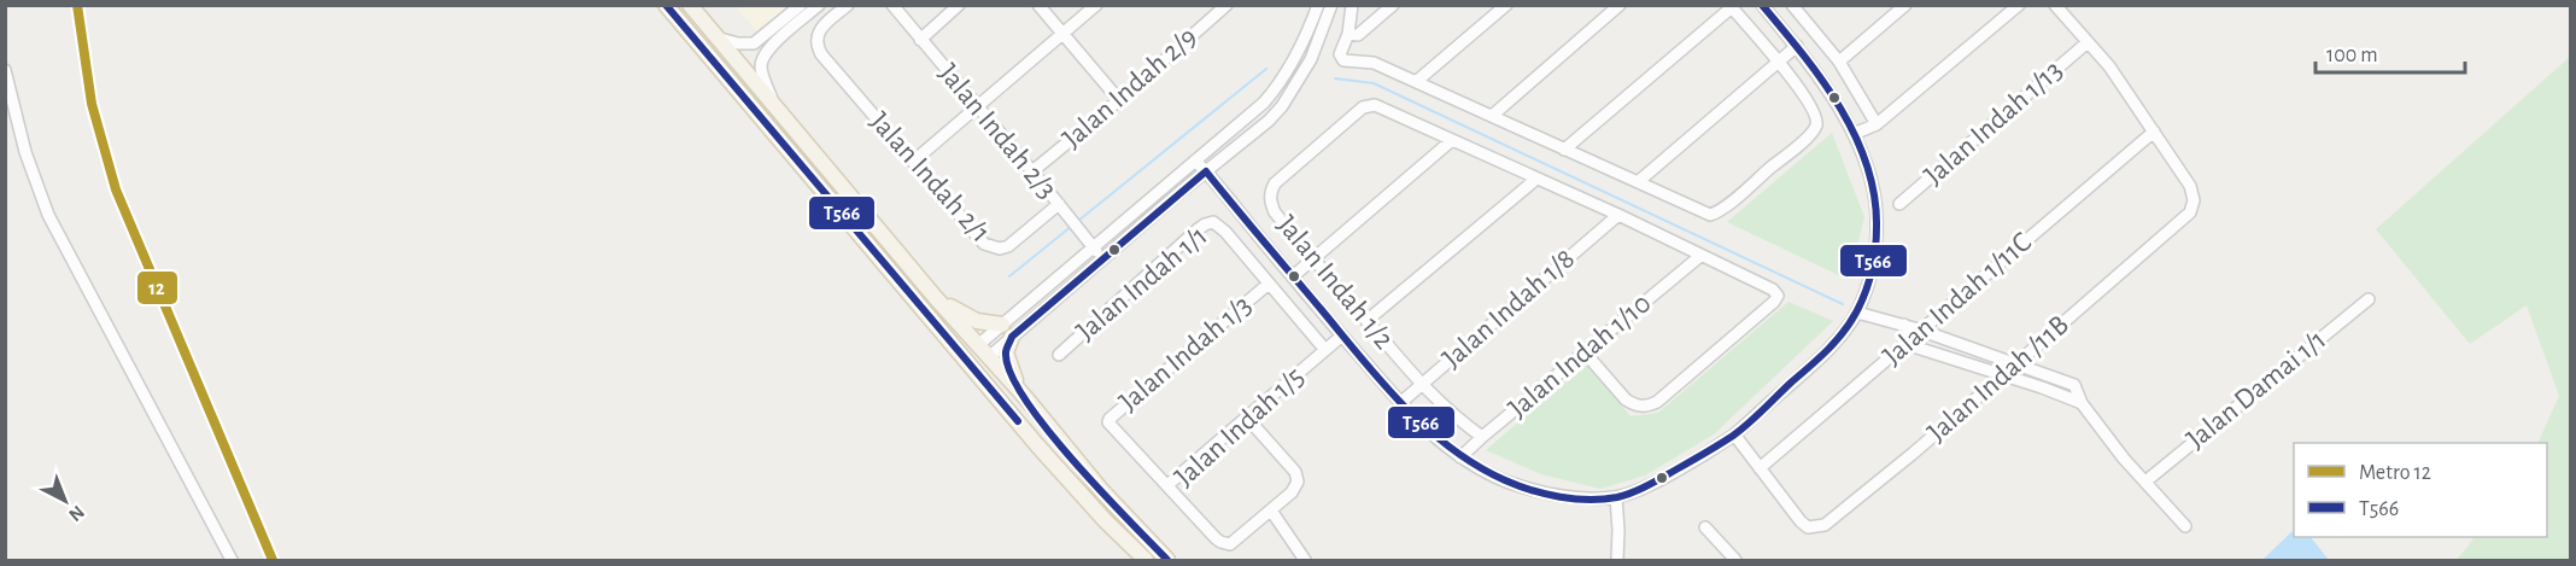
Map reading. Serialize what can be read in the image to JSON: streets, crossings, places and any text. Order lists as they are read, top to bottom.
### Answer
{
  "streets": {
    "street": [
      "Jalan Indah 2/9",
      "Jalan Indah 1/13",
      "Jalan Indah 2/3",
      "Jalan Indah 2/1",
      "Jalan Indah 1/2",
      "Jalan Indah 1/1",
      "Jalan Indah 1/11C",
      "Jalan Indah 1/8",
      "Jalan Indah 1/3",
      "Jalan Indah 1/10",
      "Jalan Indah /11B",
      "Jalan Damai 1/1",
      "Jalan Indah 1/5"
    ]
  },
  "crossings": [
    ["Jalan Indah 2/9", "Jalan Indah 2/3"],
    ["Jalan Indah 2/3", "Jalan Indah 2/1"],
    ["Jalan Indah 1/2", "Jalan Indah 1/8"],
    ["Jalan Indah 1/2", "Jalan Indah 1/10"],
    ["Jalan Indah 1/1", "Jalan Indah 1/3"],
    ["Jalan Indah 1/11C", "Jalan Indah /11B"],
    ["Jalan Indah 1/3", "Jalan Indah 1/5"]
  ],
  "lines": ["metro line 12", "transit line T566"],
  "legend": ["Metro 12", "T566"],
  "scale_bar": "100 m",
  "north": "bottom right"
}
